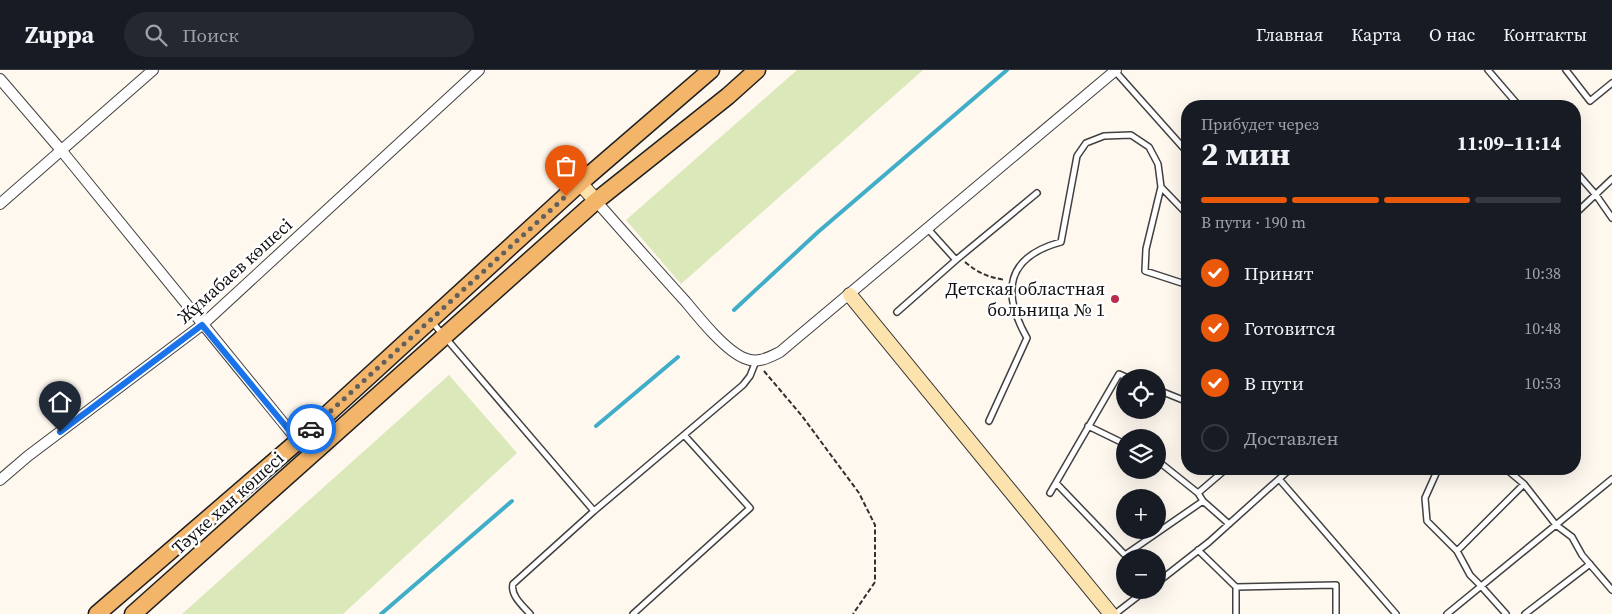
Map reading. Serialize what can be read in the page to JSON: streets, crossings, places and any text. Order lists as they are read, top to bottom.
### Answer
{
  "streets": {
    "main road": ["Тәуке хан көшесі"],
    "street": ["Жұмабаев көшесі"]
  },
  "places": ["Детская областная больница № 1"],
  "page": {
    "header": "Zuppa",
    "search": "Поиск",
    "nav": [
      "Главная",
      "Карта",
      "О нас",
      "Контакты"
    ],
    "heading": ["2 мин", "Прибудет через", "11:09–11:14"],
    "bar": "В пути · 190 m",
    "list": [
      ["Принят", "10:38"],
      ["Готовится", "10:48"],
      ["В пути", "10:53"],
      "Доставлен"
    ],
    "map_buttons": ["+", "−"]
  }
}
